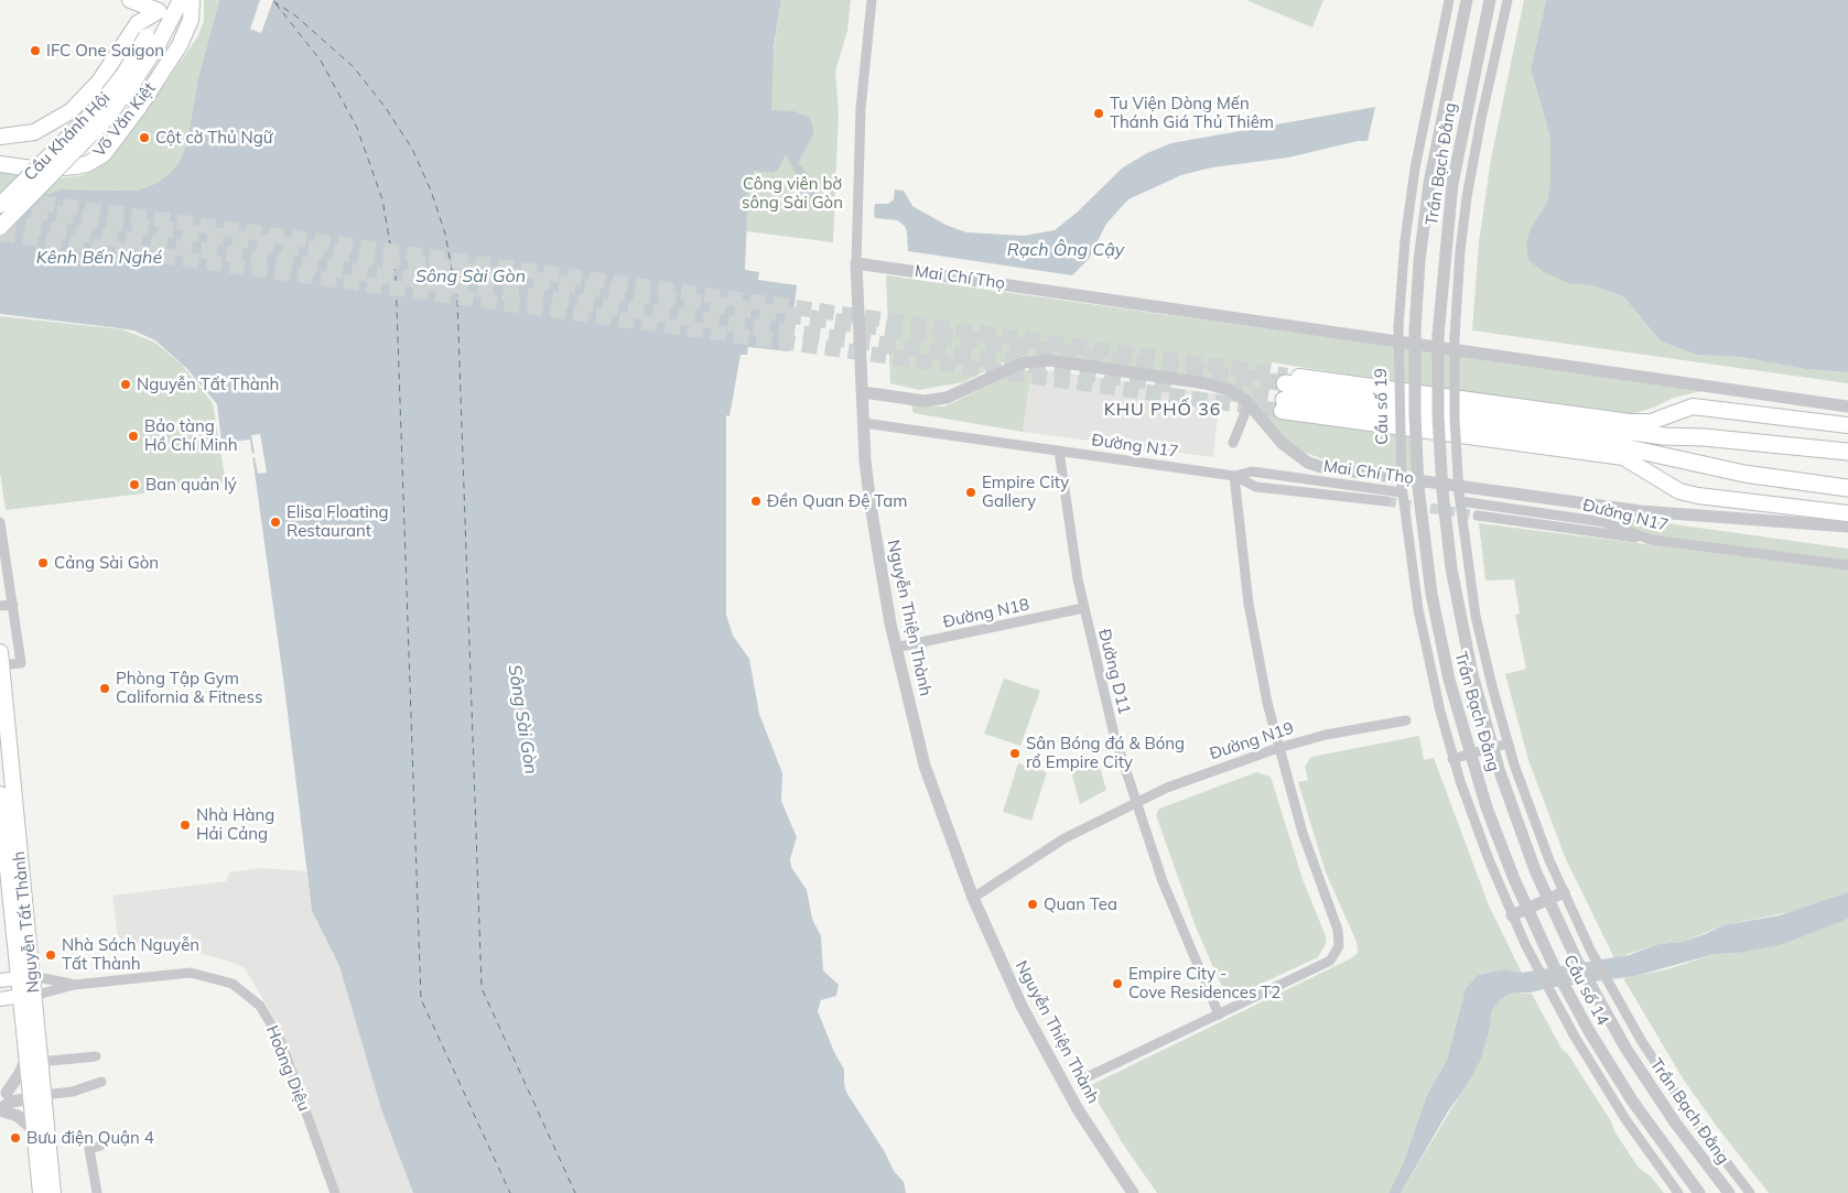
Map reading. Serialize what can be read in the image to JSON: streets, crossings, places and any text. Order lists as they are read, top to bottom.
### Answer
{
  "streets": {
    "main road": [
      "Võ Văn Kiệt",
      "Cầu Khánh Hội",
      "Nguyễn Tất Thành",
      "Hoàng Diệu"
    ],
    "street": [
      "Trần Bạch Đằng",
      "Mai Chí Thọ",
      "Cầu số 19",
      "Đường N17",
      "Đường N18",
      "Nguyễn Thiện Thành",
      "Đường D11",
      "Đường N19",
      "Cầu số 14"
    ]
  },
  "crossings": [
    ["Trần Bạch Đằng", "Cầu số 19"],
    ["Trần Bạch Đằng", "Cầu số 14"],
    ["Mai Chí Thọ", "Nguyễn Thiện Thành"],
    ["Cầu số 19", "Đường N17"],
    ["Cầu số 19", "Cầu số 14"],
    ["Đường N17", "Nguyễn Thiện Thành"],
    ["Đường N17", "Đường D11"],
    ["Đường N17", "Cầu số 14"],
    ["Đường N18", "Nguyễn Thiện Thành"],
    ["Đường N18", "Đường D11"],
    ["Nguyễn Thiện Thành", "Đường N19"],
    ["Đường D11", "Đường N19"],
    ["Nguyễn Tất Thành", "Hoàng Diệu"]
  ],
  "districts": ["KHU PHỐ 36"],
  "water": ["Rạch Ông Cậy", "Kênh Bến Nghé", "Sông Sài Gòn"],
  "parks": ["Công viên bờ sông Sài Gòn"],
  "places": [
    "IFC One Saigon",
    "Tu Viện Dòng Mến Thánh Giá Thủ Thiêm",
    "Cột cờ Thủ Ngữ",
    "Nguyễn Tất Thành",
    "Bảo tàng Hồ Chí Minh",
    "Ban quản lý",
    "Empire City Gallery",
    "Đền Quan Đệ Tam",
    "Elisa Floating Restaurant",
    "Cảng Sài Gòn",
    "Phòng Tập Gym California & Fitness",
    "Sân Bóng đá & Bóng rổ Empire City",
    "Nhà Hàng Hải Cảng",
    "Quan Tea",
    "Nhà Sách Nguyễn Tất Thành",
    "Empire City - Cove Residences T2",
    "Bưu điện Quận 4"
  ]
}
